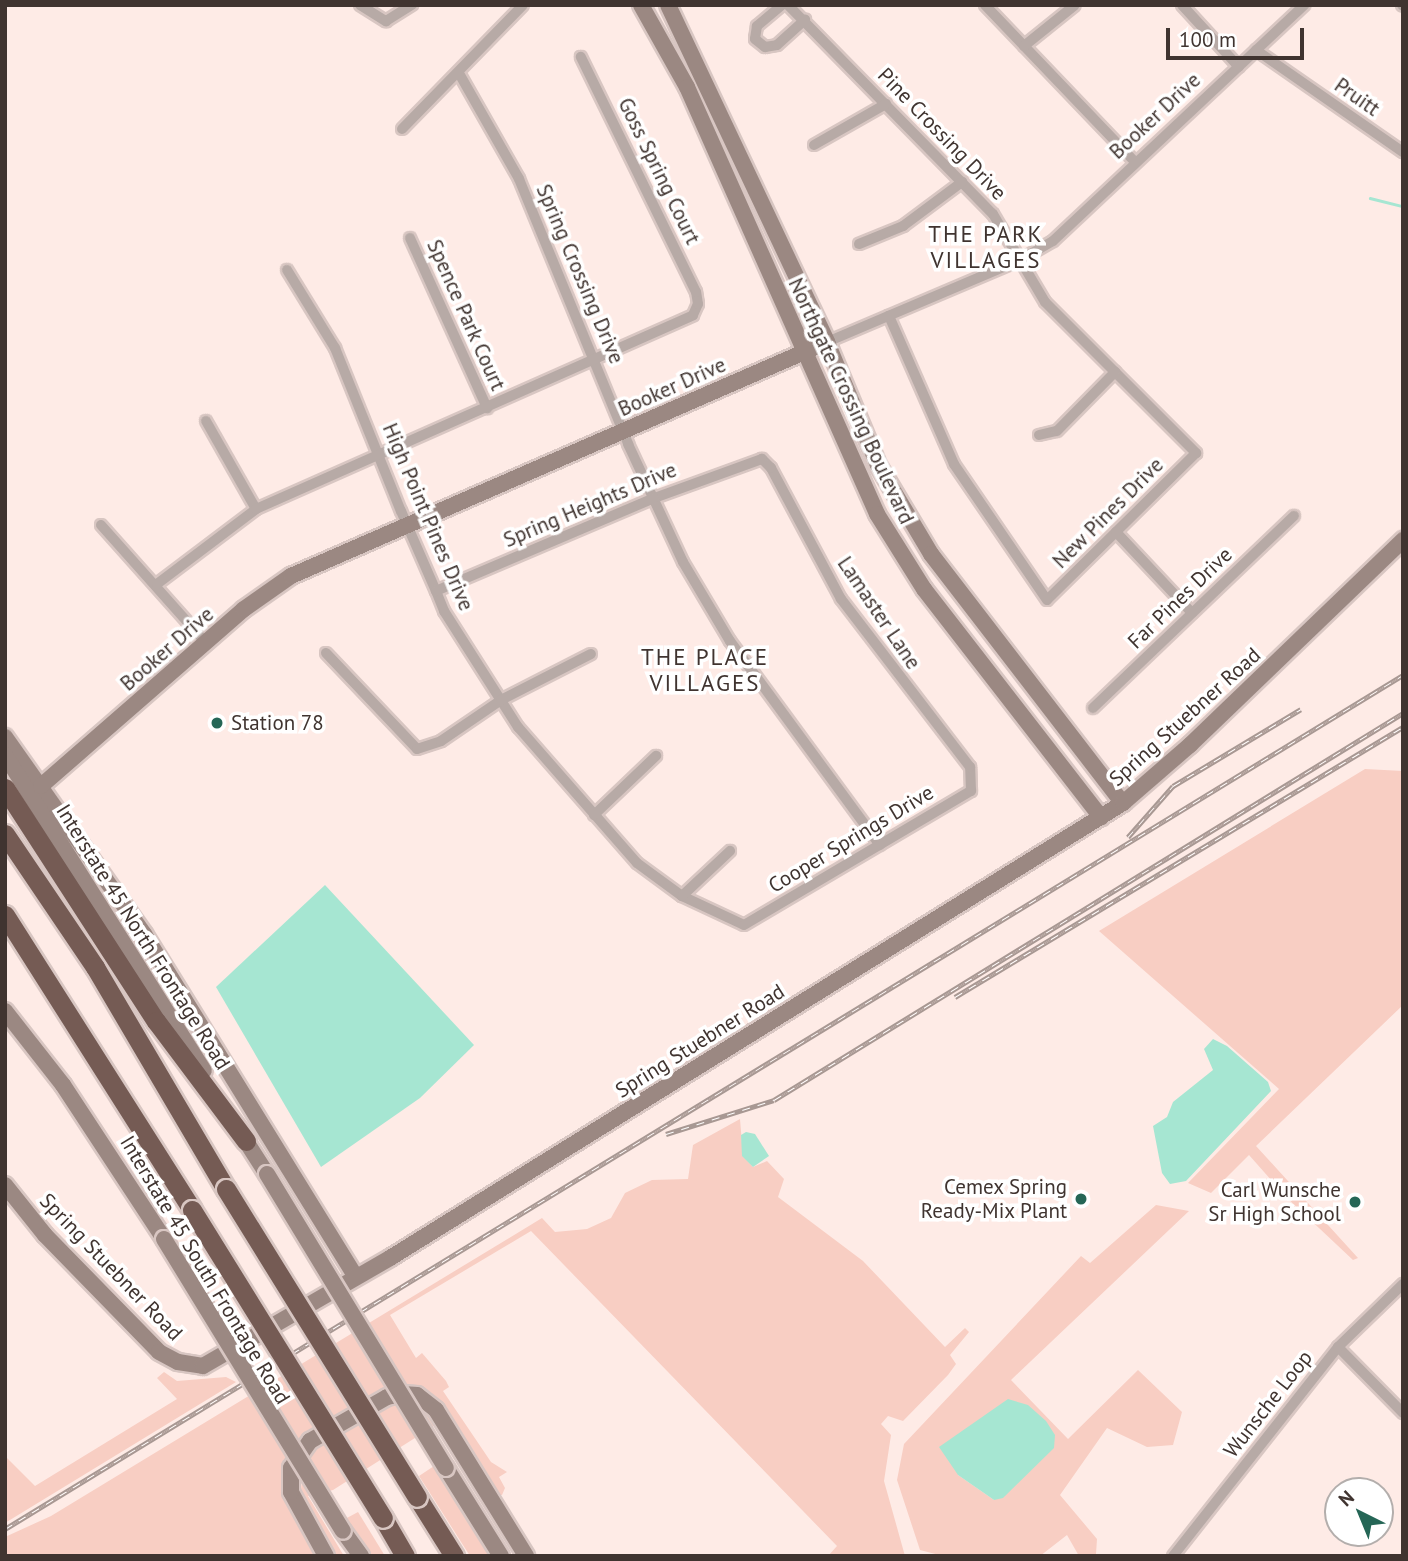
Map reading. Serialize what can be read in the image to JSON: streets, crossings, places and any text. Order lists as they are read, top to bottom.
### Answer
{
  "streets": {
    "main road": [
      "Booker Drive",
      "Northgate Crossing Boulevard",
      "Spring Stuebner Road",
      "Interstate 45 North Frontage Road",
      "Interstate 45 South Frontage Road"
    ],
    "street": [
      "Pruitt",
      "Pine Crossing Drive",
      "Goss Spring Court",
      "Spring Crossing Drive",
      "Spence Park Court",
      "Spring Heights Drive",
      "New Pines Drive",
      "High Point Pines Drive",
      "Far Pines Drive",
      "Lamaster Lane",
      "Cooper Springs Drive",
      "Wunsche Loop"
    ]
  },
  "crossings": [
    ["Pruitt", "Booker Drive"],
    ["Booker Drive", "Pine Crossing Drive"],
    ["Booker Drive", "Spring Crossing Drive"],
    ["Booker Drive", "Northgate Crossing Boulevard"],
    ["Booker Drive", "New Pines Drive"],
    ["Booker Drive", "High Point Pines Drive"],
    ["Pine Crossing Drive", "New Pines Drive"],
    ["Goss Spring Court", "Spring Crossing Drive"],
    ["Spring Crossing Drive", "Spring Heights Drive"],
    ["Spring Crossing Drive", "Cooper Springs Drive"],
    ["Northgate Crossing Boulevard", "Spring Stuebner Road"],
    ["Spring Heights Drive", "High Point Pines Drive"],
    ["Spring Heights Drive", "Lamaster Lane"],
    ["High Point Pines Drive", "Cooper Springs Drive"],
    ["Lamaster Lane", "Cooper Springs Drive"]
  ],
  "districts": ["THE PARK VILLAGES", "THE PLACE VILLAGES"],
  "places": ["Station 78", "Cemex Spring Ready-Mix Plant", "Carl Wunsche Sr High School"],
  "scale_bar": "100 m",
  "north": "top left"
}
